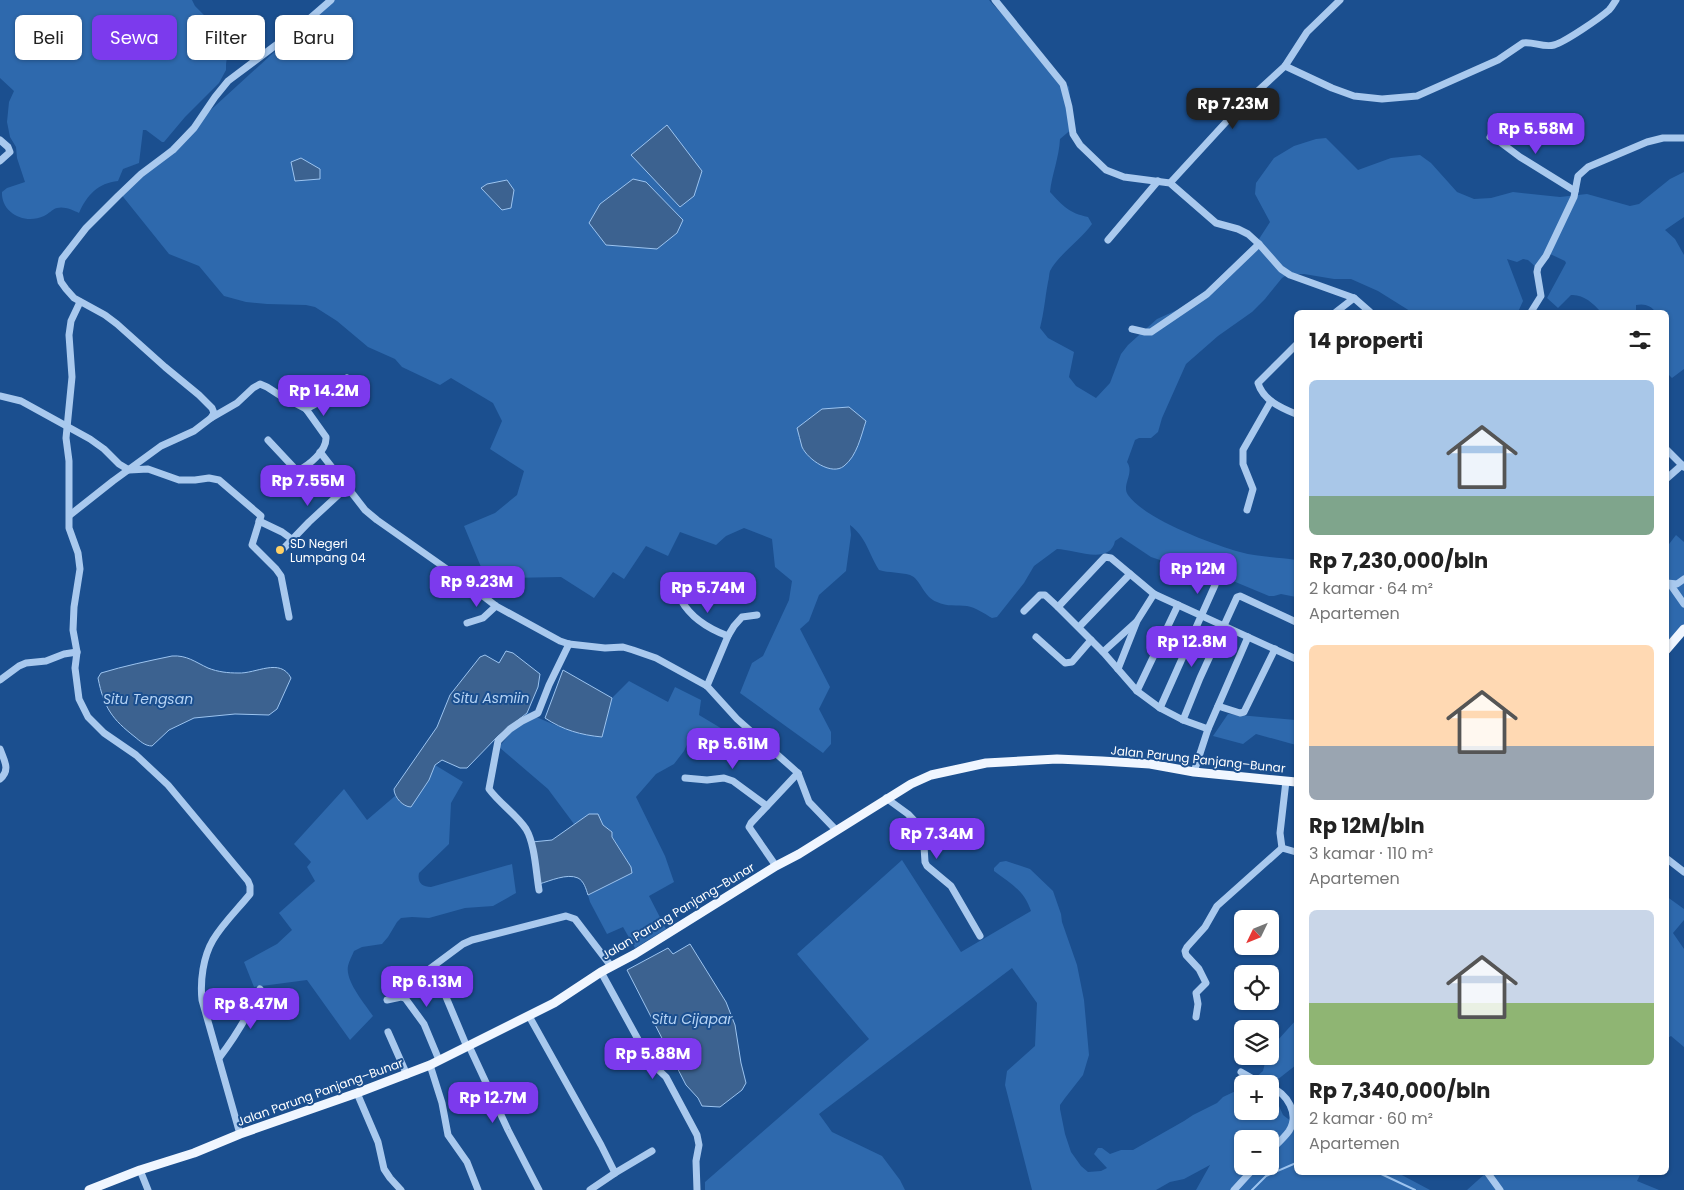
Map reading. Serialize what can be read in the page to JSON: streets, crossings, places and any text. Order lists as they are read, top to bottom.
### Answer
{
  "streets": {
    "main road": ["Jalan Parung Panjang–Bunar"]
  },
  "water": ["Situ Asmiin", "Situ Tengsan", "Situ Cijapar"],
  "places": ["SD Negeri Lumpang 04"],
  "north": "bottom left",
  "page": {
    "chip": [
      "Beli",
      "Sewa",
      "Filter",
      "Baru"
    ],
    "price": [
      "Rp 7.23M",
      "Rp 5.58M",
      "Rp 14.2M",
      "Rp 7.55M",
      "Rp 12M",
      "Rp 9.23M",
      "Rp 5.74M",
      "Rp 12.8M",
      "Rp 5.61M",
      "Rp 7.34M",
      "Rp 6.13M",
      "Rp 8.47M",
      "Rp 5.88M",
      "Rp 12.7M"
    ],
    "heading": "14 properti",
    "list": [
      {
        "name": "Rp 7,230,000/bln",
        "note": "2 kamar · 64 m² · Apartemen"
      },
      {
        "name": "Rp 12M/bln",
        "note": "3 kamar · 110 m² · Apartemen"
      },
      {
        "name": "Rp 7,340,000/bln",
        "note": "2 kamar · 60 m² · Apartemen"
      }
    ],
    "map_buttons": ["+", "−"]
  }
}
